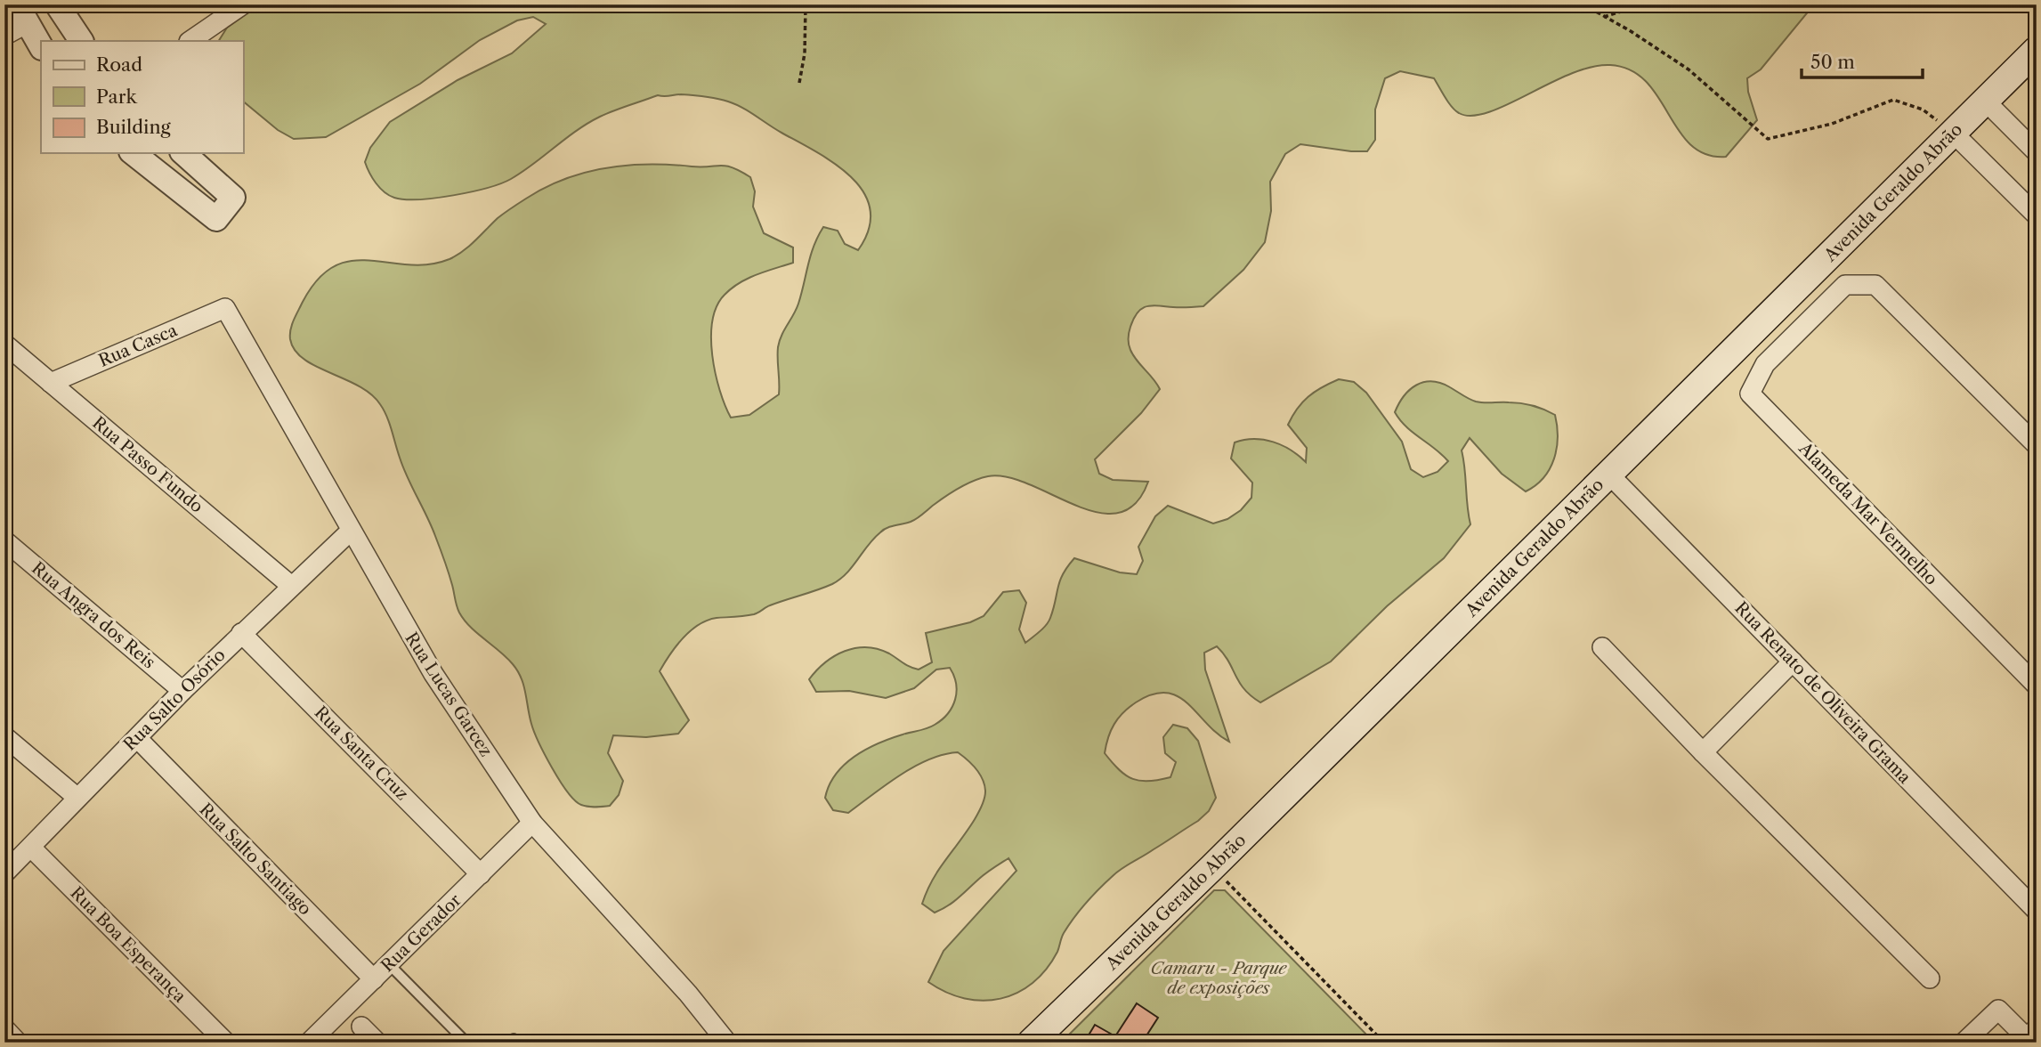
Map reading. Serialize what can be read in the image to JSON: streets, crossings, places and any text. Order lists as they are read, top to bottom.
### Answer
{
  "streets": {
    "main road": ["Avenida Geraldo Abrão"],
    "street": [
      "Rua Casca",
      "Rua Passo Fundo",
      "Alameda Mar Vermelho",
      "Rua Angra dos Reis",
      "Rua Renato de Oliveira Grama",
      "Rua Lucas Garcez",
      "Rua Salto Osório",
      "Rua Santa Cruz",
      "Rua Salto Santiago",
      "Rua Gerador",
      "Rua Boa Esperança"
    ]
  },
  "crossings": [
    ["Avenida Geraldo Abrão", "Rua Renato de Oliveira Grama"],
    ["Rua Casca", "Rua Passo Fundo"],
    ["Rua Casca", "Rua Lucas Garcez"],
    ["Rua Passo Fundo", "Rua Salto Osório"],
    ["Rua Angra dos Reis", "Rua Salto Osório"],
    ["Rua Lucas Garcez", "Rua Salto Osório"],
    ["Rua Lucas Garcez", "Rua Gerador"],
    ["Rua Salto Osório", "Rua Santa Cruz"],
    ["Rua Salto Osório", "Rua Salto Santiago"],
    ["Rua Salto Osório", "Rua Boa Esperança"],
    ["Rua Santa Cruz", "Rua Gerador"],
    ["Rua Salto Santiago", "Rua Gerador"]
  ],
  "parks": ["Camaru - Parque de exposições"],
  "legend": ["Road", "Park", "Building"],
  "scale_bar": "50 m"
}
